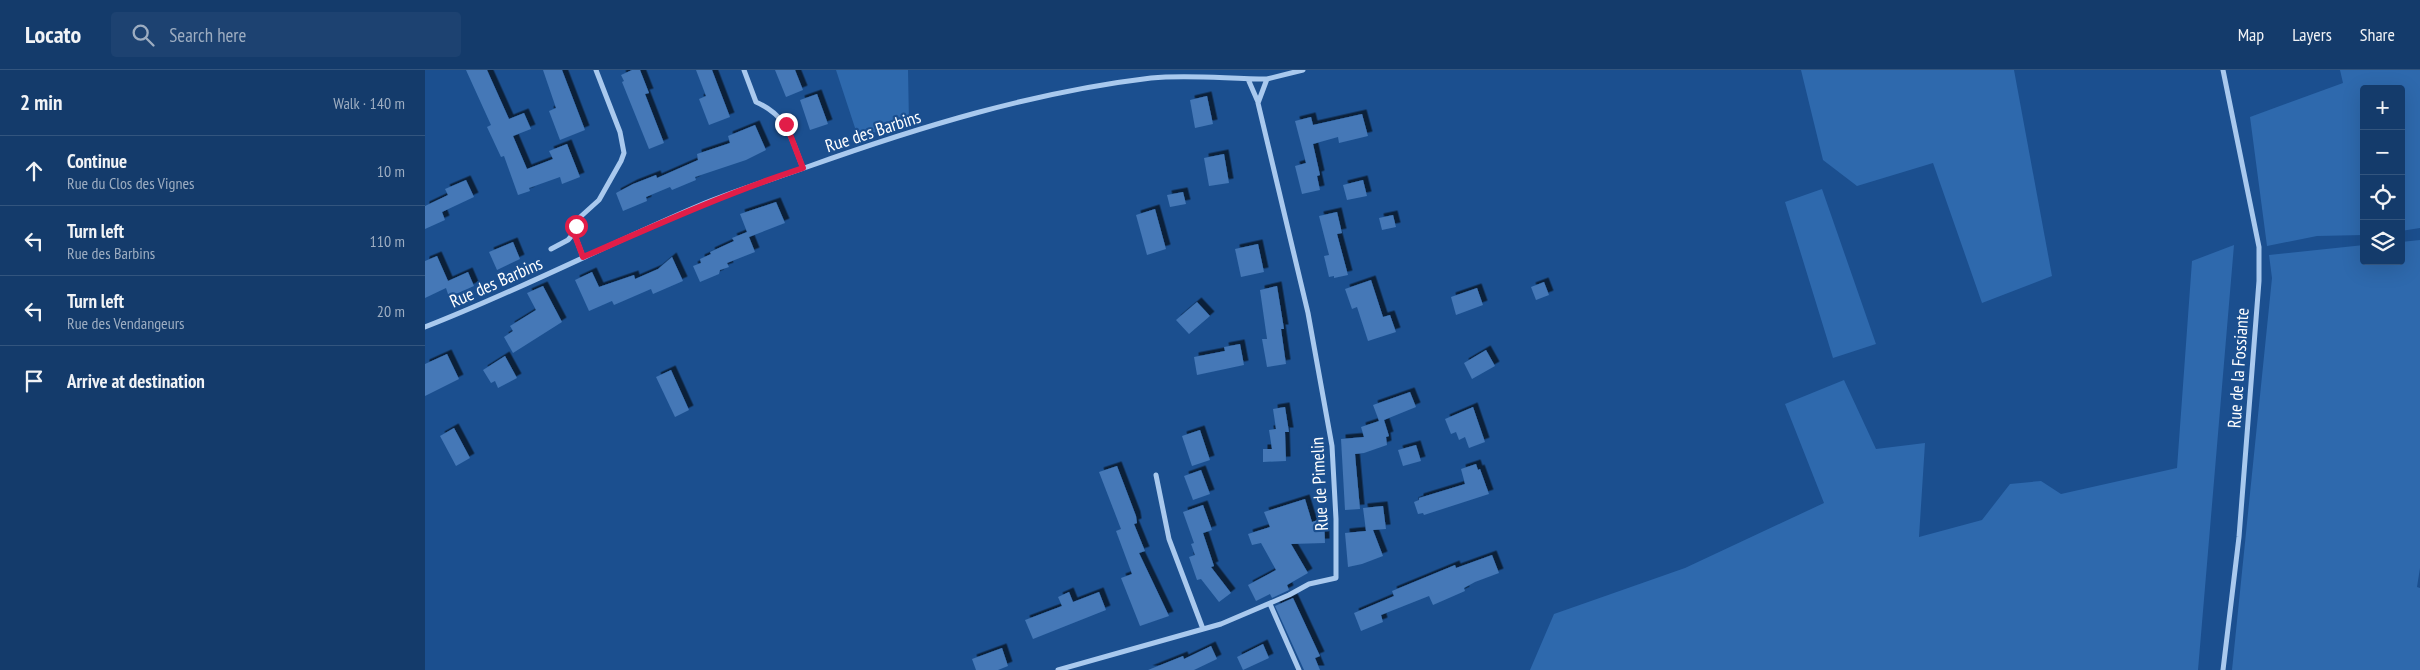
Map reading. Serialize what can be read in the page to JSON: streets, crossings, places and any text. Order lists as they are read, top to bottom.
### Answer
{
  "streets": {
    "street": ["Rue des Barbins", "Rue de la Fossiante", "Rue de Pimelin"]
  },
  "crossings": [
    ["Rue des Barbins", "Rue de Pimelin"]
  ],
  "page": {
    "header": "Locato",
    "search": "Search here",
    "nav": ["Map", "Layers", "Share"],
    "heading": ["2 min", "Walk · 140 m"],
    "map_buttons": ["+", "−"],
    "list": [
      ["Continue", "Rue du Clos des Vignes", "10 m"],
      ["Turn left", "Rue des Barbins", "110 m"],
      ["Turn left", "Rue des Vendangeurs", "20 m"],
      "Arrive at destination"
    ]
  }
}
